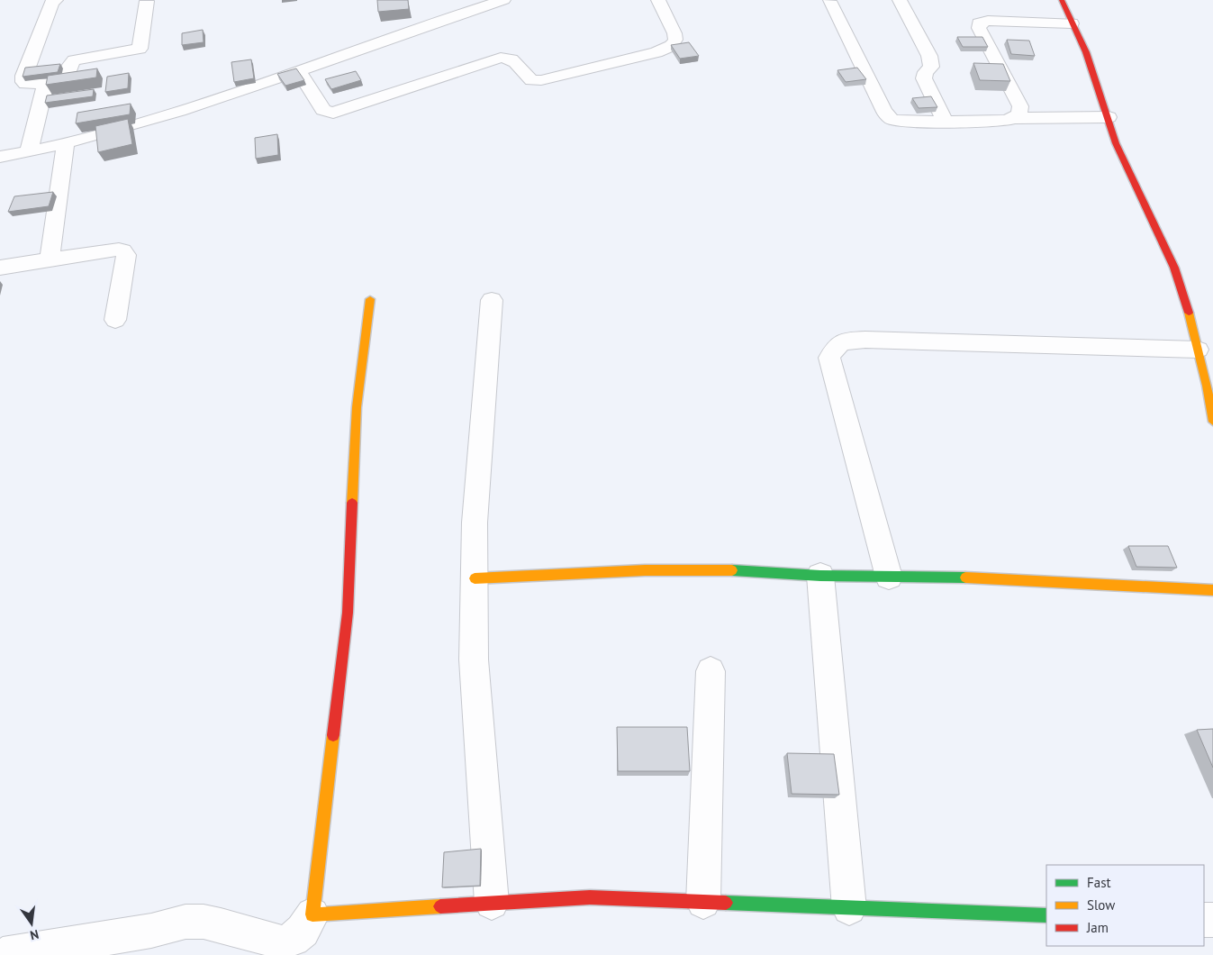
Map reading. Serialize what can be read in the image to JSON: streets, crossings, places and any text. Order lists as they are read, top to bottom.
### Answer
{
  "legend": ["Fast", "Slow", "Jam"],
  "north": "bottom"
}
